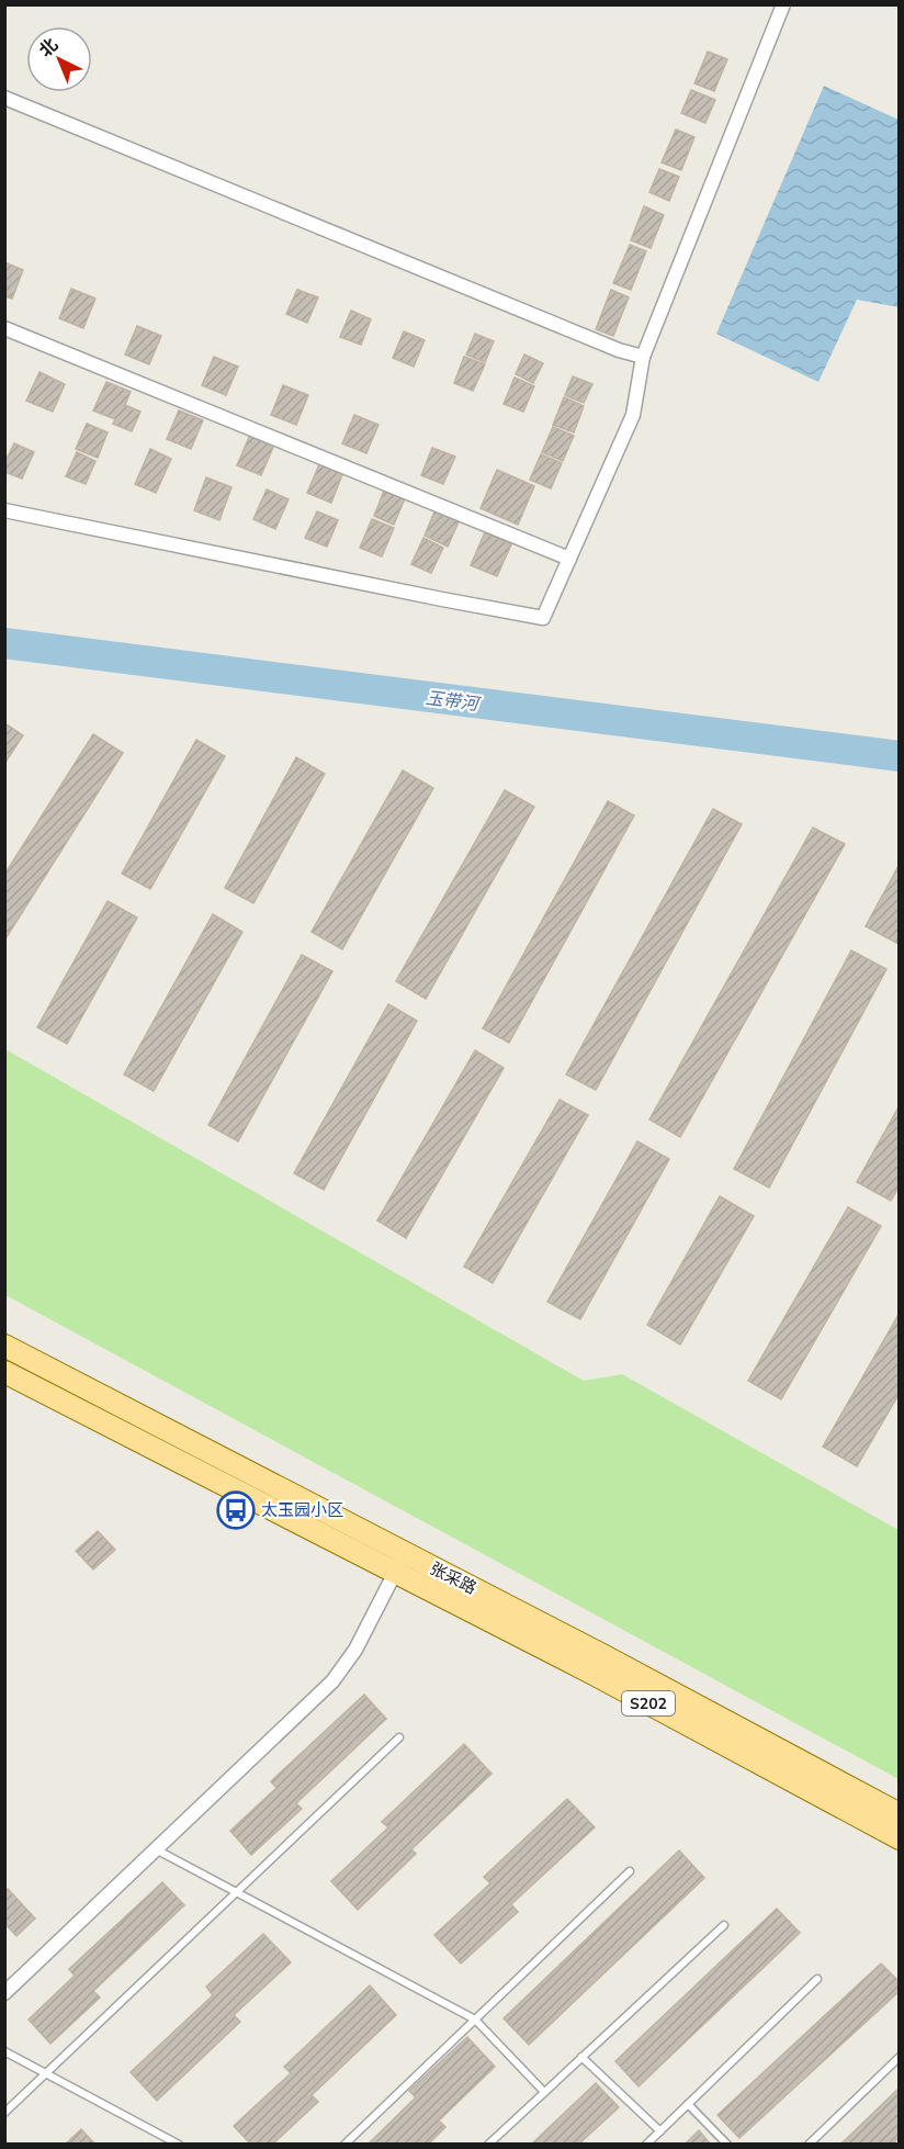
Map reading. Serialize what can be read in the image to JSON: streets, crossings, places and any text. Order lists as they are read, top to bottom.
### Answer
{
  "streets": {
    "main road": ["张采路", "S202"]
  },
  "water": ["玉带河"],
  "places": {
    "bus stop": ["太玉园小区"]
  },
  "north": "top left"
}
